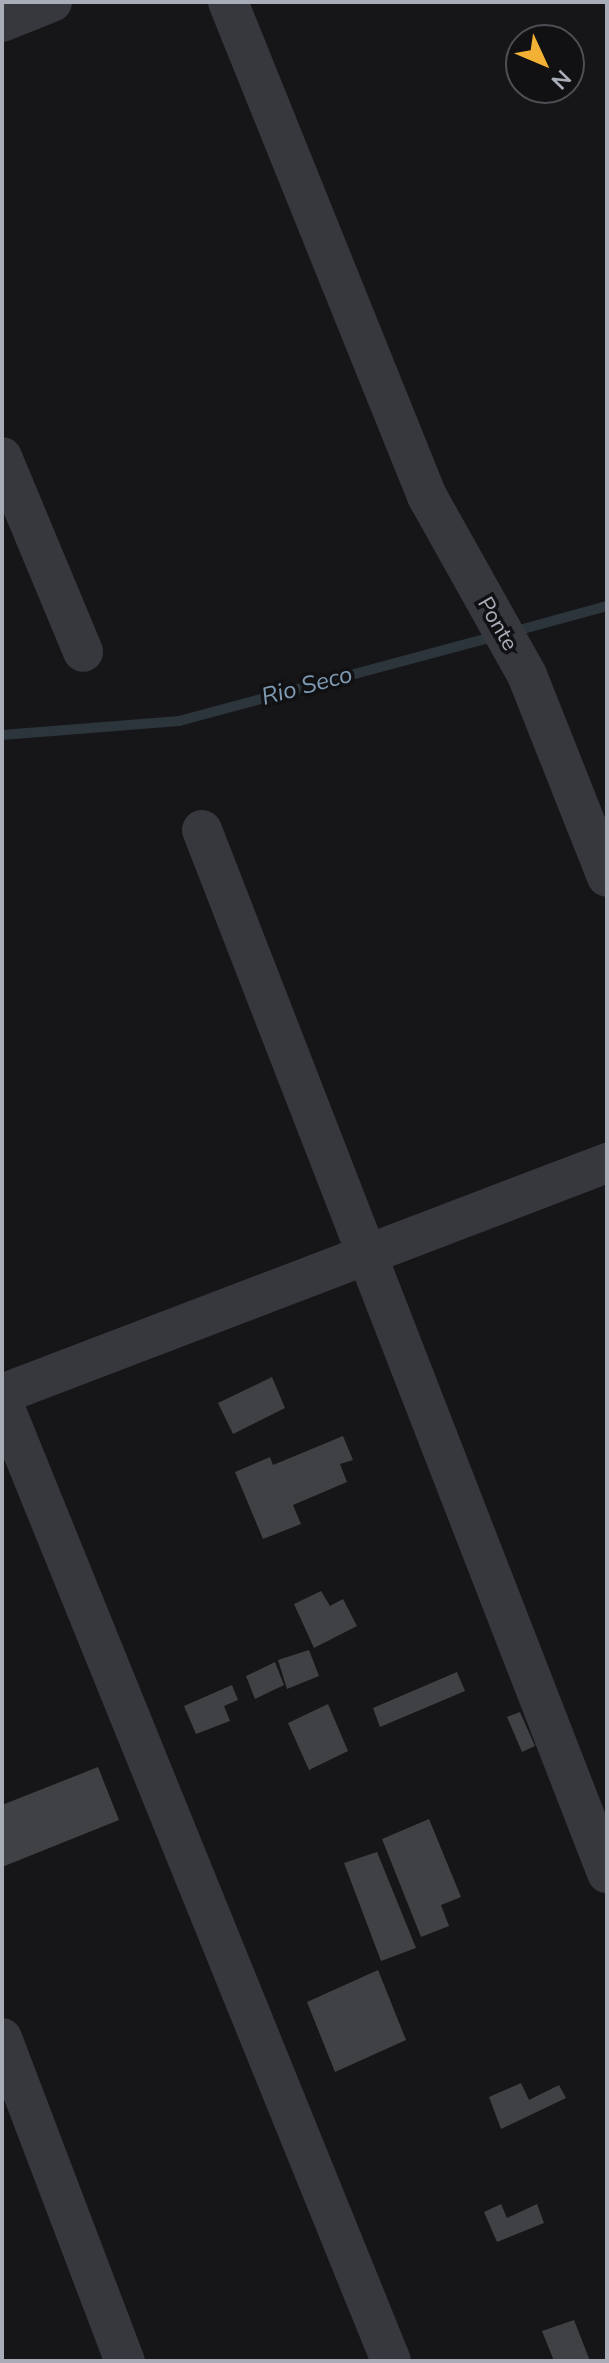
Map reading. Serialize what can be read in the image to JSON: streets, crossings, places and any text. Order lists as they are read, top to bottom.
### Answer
{
  "streets": {
    "street": ["Ponte"]
  },
  "water": ["Rio Seco"],
  "north": "bottom right"
}
